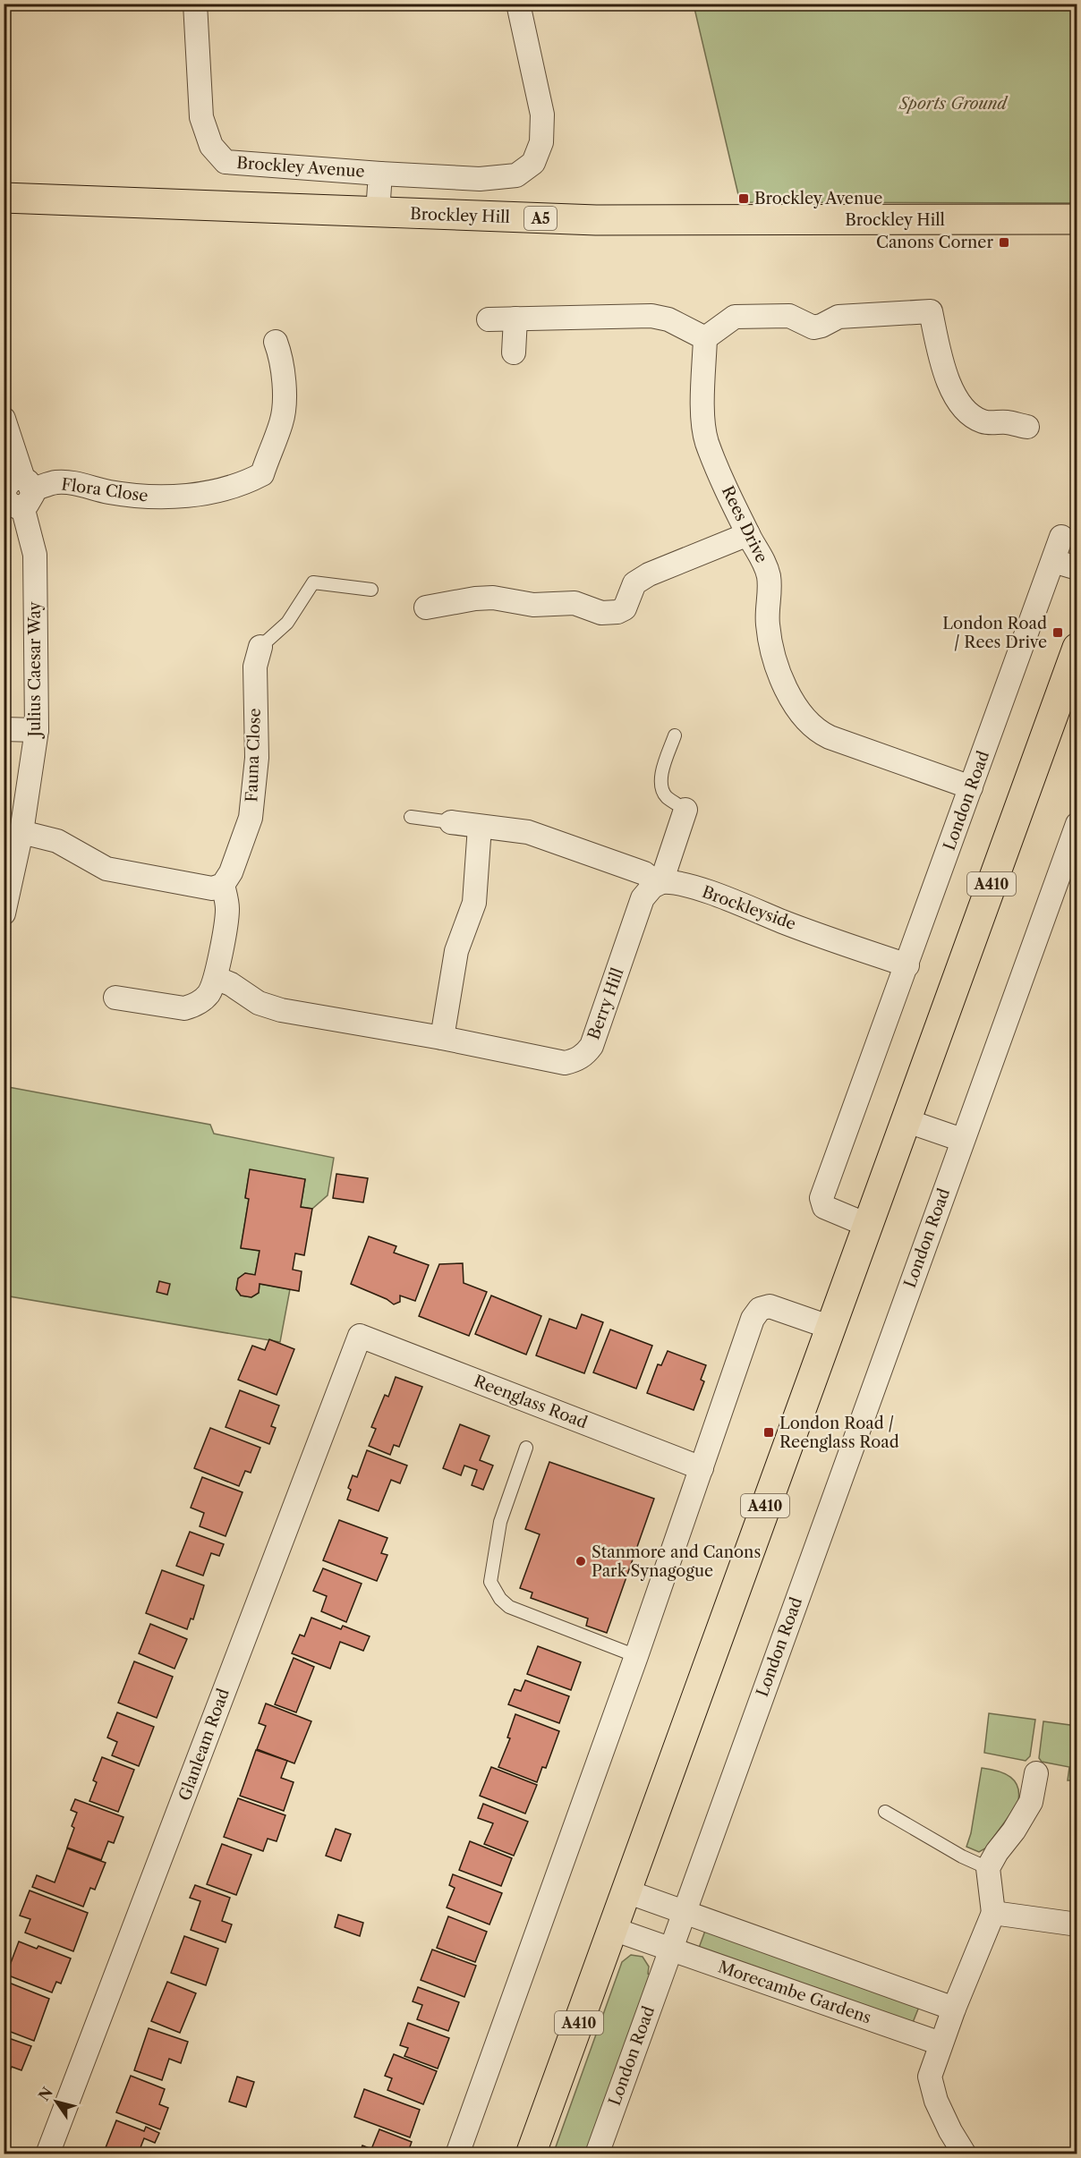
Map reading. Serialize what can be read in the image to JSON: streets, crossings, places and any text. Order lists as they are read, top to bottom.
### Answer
{
  "streets": {
    "main road": ["Brockley Hill", "A5", "A410"],
    "street": [
      "Brockley Avenue",
      "Flora Close",
      "Rees Drive",
      "Julius Caesar Way",
      "Fauna Close",
      "London Road",
      "Brockleyside",
      "Berry Hill",
      "Reenglass Road",
      "Glanleam Road",
      "Morecambe Gardens"
    ]
  },
  "crossings": [
    ["Brockley Avenue", "Brockley Hill"],
    ["Flora Close", "Julius Caesar Way"],
    ["Rees Drive", "London Road"],
    ["London Road", "A410"],
    ["London Road", "Brockleyside"],
    ["London Road", "Morecambe Gardens"],
    ["A410", "Morecambe Gardens"],
    ["Brockleyside", "Berry Hill"],
    ["Reenglass Road", "Glanleam Road"]
  ],
  "parks": ["Sports Ground"],
  "places": {
    "transit": [
      "Brockley Avenue",
      "Canons Corner",
      "London Road / Rees Drive",
      "London Road / Reenglass Road"
    ],
    "other": ["Stanmore and Canons Park Synagogue"]
  },
  "north": "top left"
}
